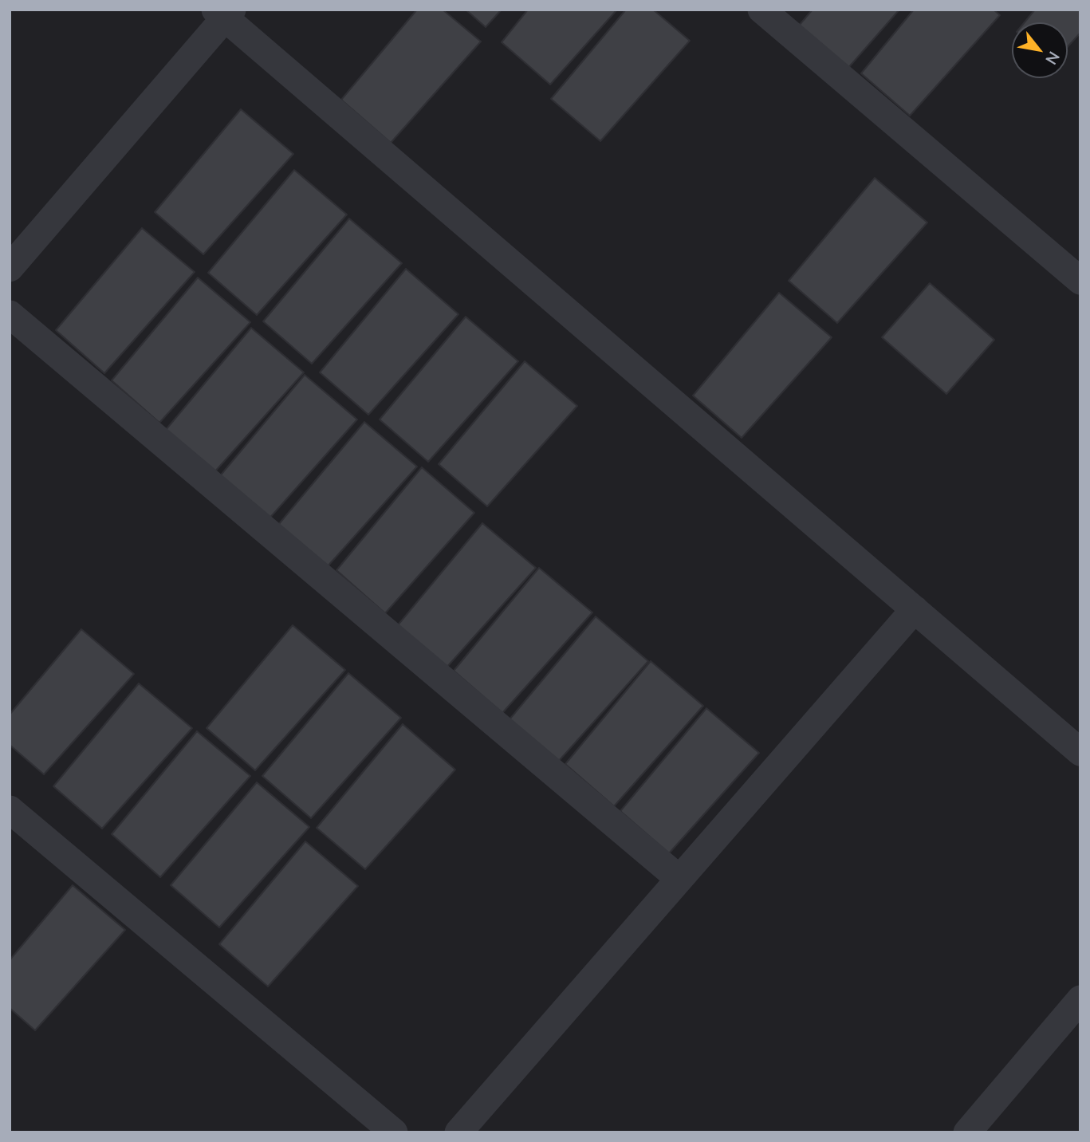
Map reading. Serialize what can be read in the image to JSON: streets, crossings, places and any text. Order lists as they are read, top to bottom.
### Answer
{
  "north": "bottom right"
}
